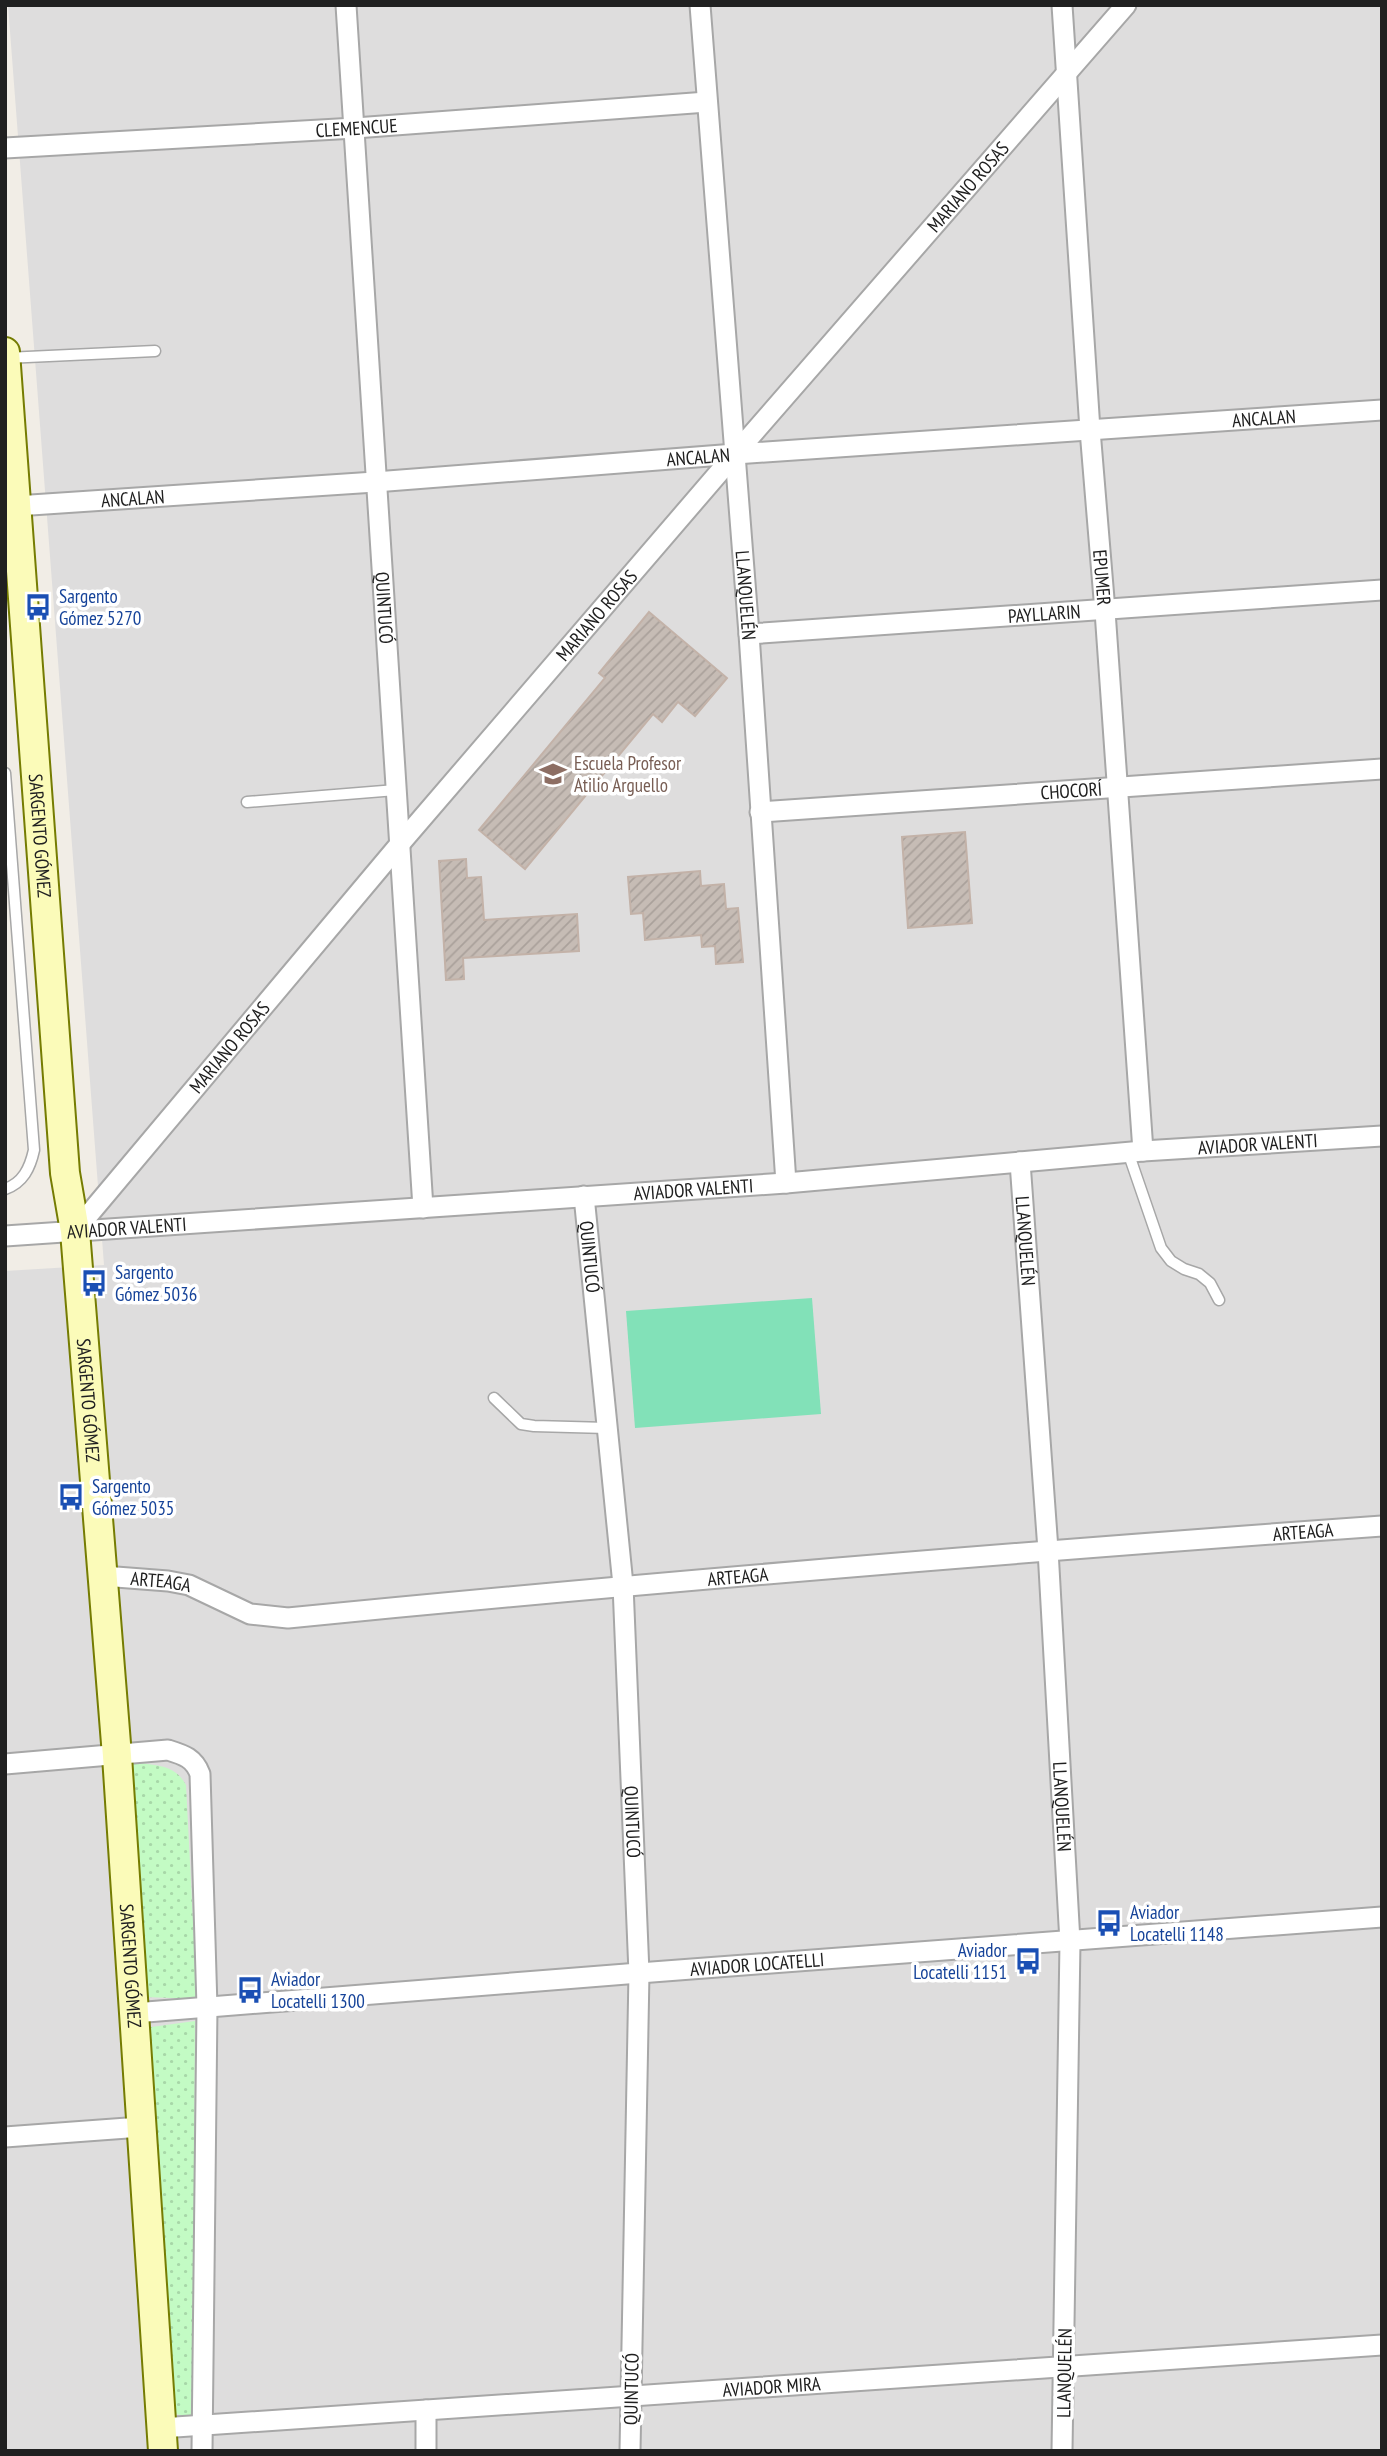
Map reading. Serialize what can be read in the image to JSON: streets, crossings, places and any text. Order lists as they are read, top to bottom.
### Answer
{
  "streets": {
    "main road": ["SARGENTO GÓMEZ"],
    "street": [
      "CLEMENCUE",
      "MARIANO ROSAS",
      "ANCALAN",
      "EPUMER",
      "LLANQUELÉN",
      "QUINTUCÓ",
      "PAYLLARIN",
      "CHOCORÍ",
      "AVIADOR VALENTI",
      "ARTEAGA",
      "AVIADOR LOCATELLI",
      "AVIADOR MIRA"
    ]
  },
  "crossings": [
    ["CLEMENCUE", "LLANQUELÉN"],
    ["CLEMENCUE", "QUINTUCÓ"],
    ["MARIANO ROSAS", "ANCALAN"],
    ["MARIANO ROSAS", "EPUMER"],
    ["MARIANO ROSAS", "LLANQUELÉN"],
    ["MARIANO ROSAS", "QUINTUCÓ"],
    ["MARIANO ROSAS", "SARGENTO GÓMEZ"],
    ["MARIANO ROSAS", "AVIADOR VALENTI"],
    ["ANCALAN", "EPUMER"],
    ["ANCALAN", "LLANQUELÉN"],
    ["ANCALAN", "QUINTUCÓ"],
    ["ANCALAN", "SARGENTO GÓMEZ"],
    ["EPUMER", "PAYLLARIN"],
    ["EPUMER", "CHOCORÍ"],
    ["EPUMER", "AVIADOR VALENTI"],
    ["LLANQUELÉN", "PAYLLARIN"],
    ["LLANQUELÉN", "CHOCORÍ"],
    ["LLANQUELÉN", "AVIADOR VALENTI"],
    ["LLANQUELÉN", "ARTEAGA"],
    ["LLANQUELÉN", "AVIADOR LOCATELLI"],
    ["LLANQUELÉN", "AVIADOR MIRA"],
    ["QUINTUCÓ", "AVIADOR VALENTI"],
    ["QUINTUCÓ", "ARTEAGA"],
    ["QUINTUCÓ", "AVIADOR LOCATELLI"],
    ["QUINTUCÓ", "AVIADOR MIRA"],
    ["SARGENTO GÓMEZ", "AVIADOR VALENTI"],
    ["SARGENTO GÓMEZ", "ARTEAGA"],
    ["SARGENTO GÓMEZ", "AVIADOR LOCATELLI"],
    ["SARGENTO GÓMEZ", "AVIADOR MIRA"]
  ],
  "places": {
    "bus stop": [
      "Sargento Gómez 5270",
      "Sargento Gómez 5036",
      "Sargento Gómez 5035",
      "Aviador Locatelli 1148",
      "Aviador Locatelli 1151",
      "Aviador Locatelli 1300"
    ],
    "school or university": ["Escuela Profesor Atilio Arguello"]
  }
}
